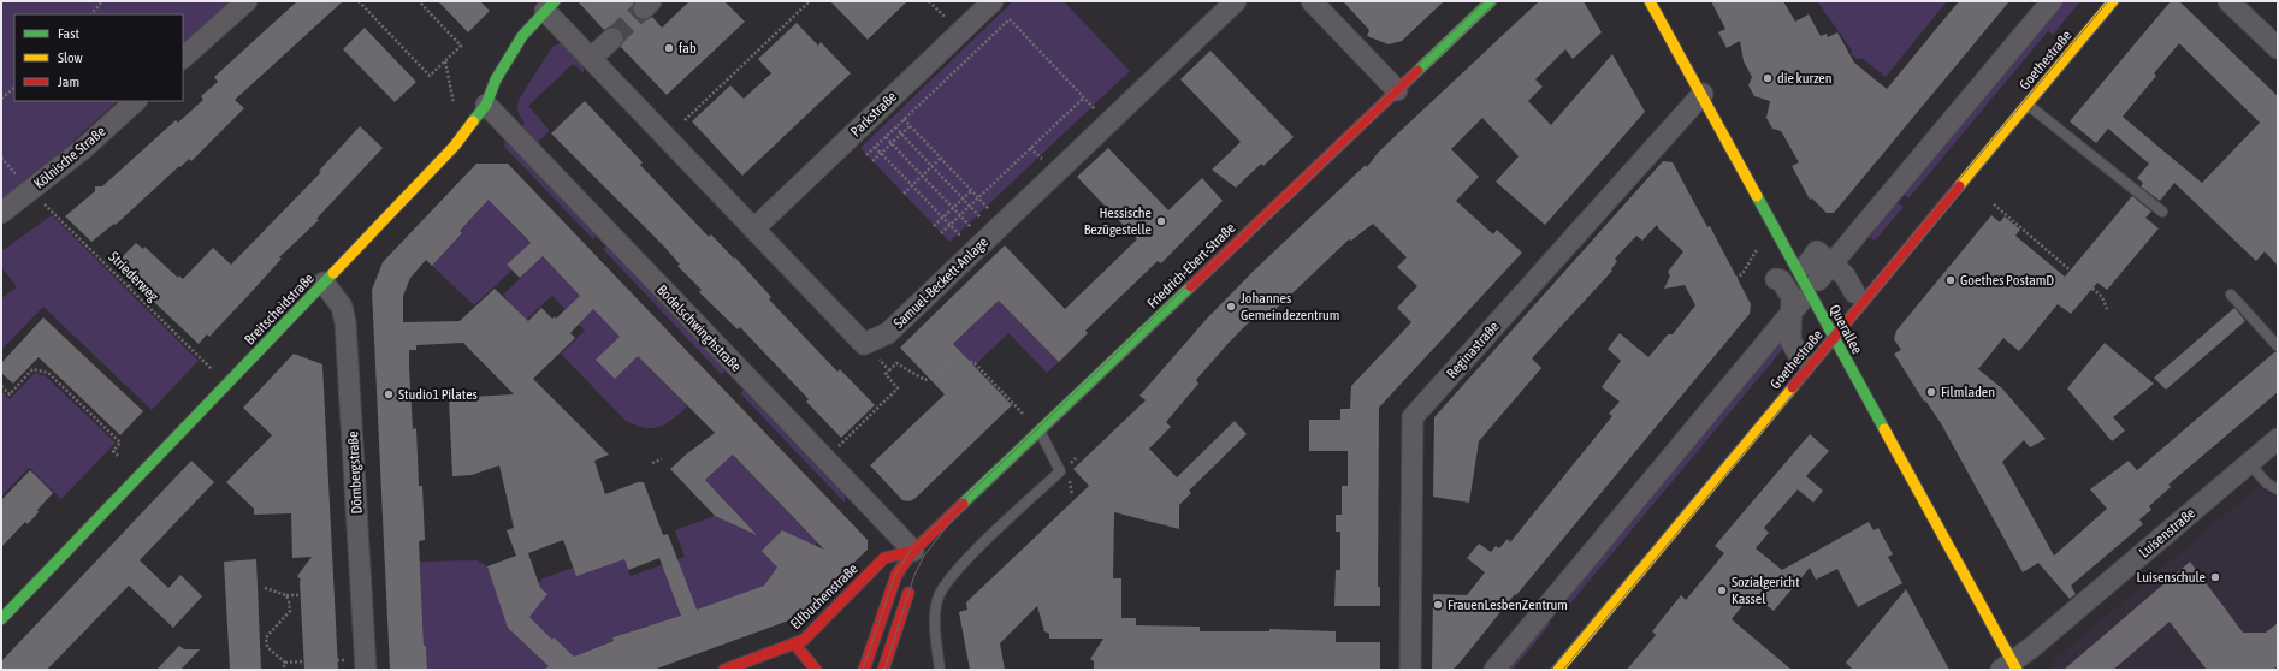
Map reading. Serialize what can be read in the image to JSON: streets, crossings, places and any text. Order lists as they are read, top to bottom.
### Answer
{
  "streets": {
    "main road": [
      "Goethestraße",
      "Friedrich-Ebert-Straße",
      "Breitscheidstraße",
      "Querallee",
      "Elfbuchenstraße"
    ],
    "street": [
      "Parkstraße",
      "Kölnische Straße",
      "Samuel-Beckett-Anlage",
      "Bodelschwinghstraße",
      "Reginastraße",
      "Dörnbergstraße",
      "Luisenstraße"
    ],
    "path": ["Striederweg"]
  },
  "crossings": [
    ["Goethestraße", "Querallee"],
    ["Parkstraße", "Samuel-Beckett-Anlage"],
    ["Friedrich-Ebert-Straße", "Bodelschwinghstraße"],
    ["Friedrich-Ebert-Straße", "Elfbuchenstraße"],
    ["Samuel-Beckett-Anlage", "Breitscheidstraße"],
    ["Breitscheidstraße", "Bodelschwinghstraße"],
    ["Breitscheidstraße", "Dörnbergstraße"],
    ["Bodelschwinghstraße", "Elfbuchenstraße"],
    ["Querallee", "Reginastraße"],
    ["Querallee", "Luisenstraße"]
  ],
  "places": [
    "fab",
    "die kurzen",
    "Hessische Bezügestelle",
    "Goethes PostamD",
    "Johannes Gemeindezentrum",
    "Filmladen",
    "Studio1 Pilates",
    "Luisenschule",
    "Sozialgericht Kassel",
    "FrauenLesbenZentrum"
  ],
  "legend": ["Fast", "Slow", "Jam"]
}
